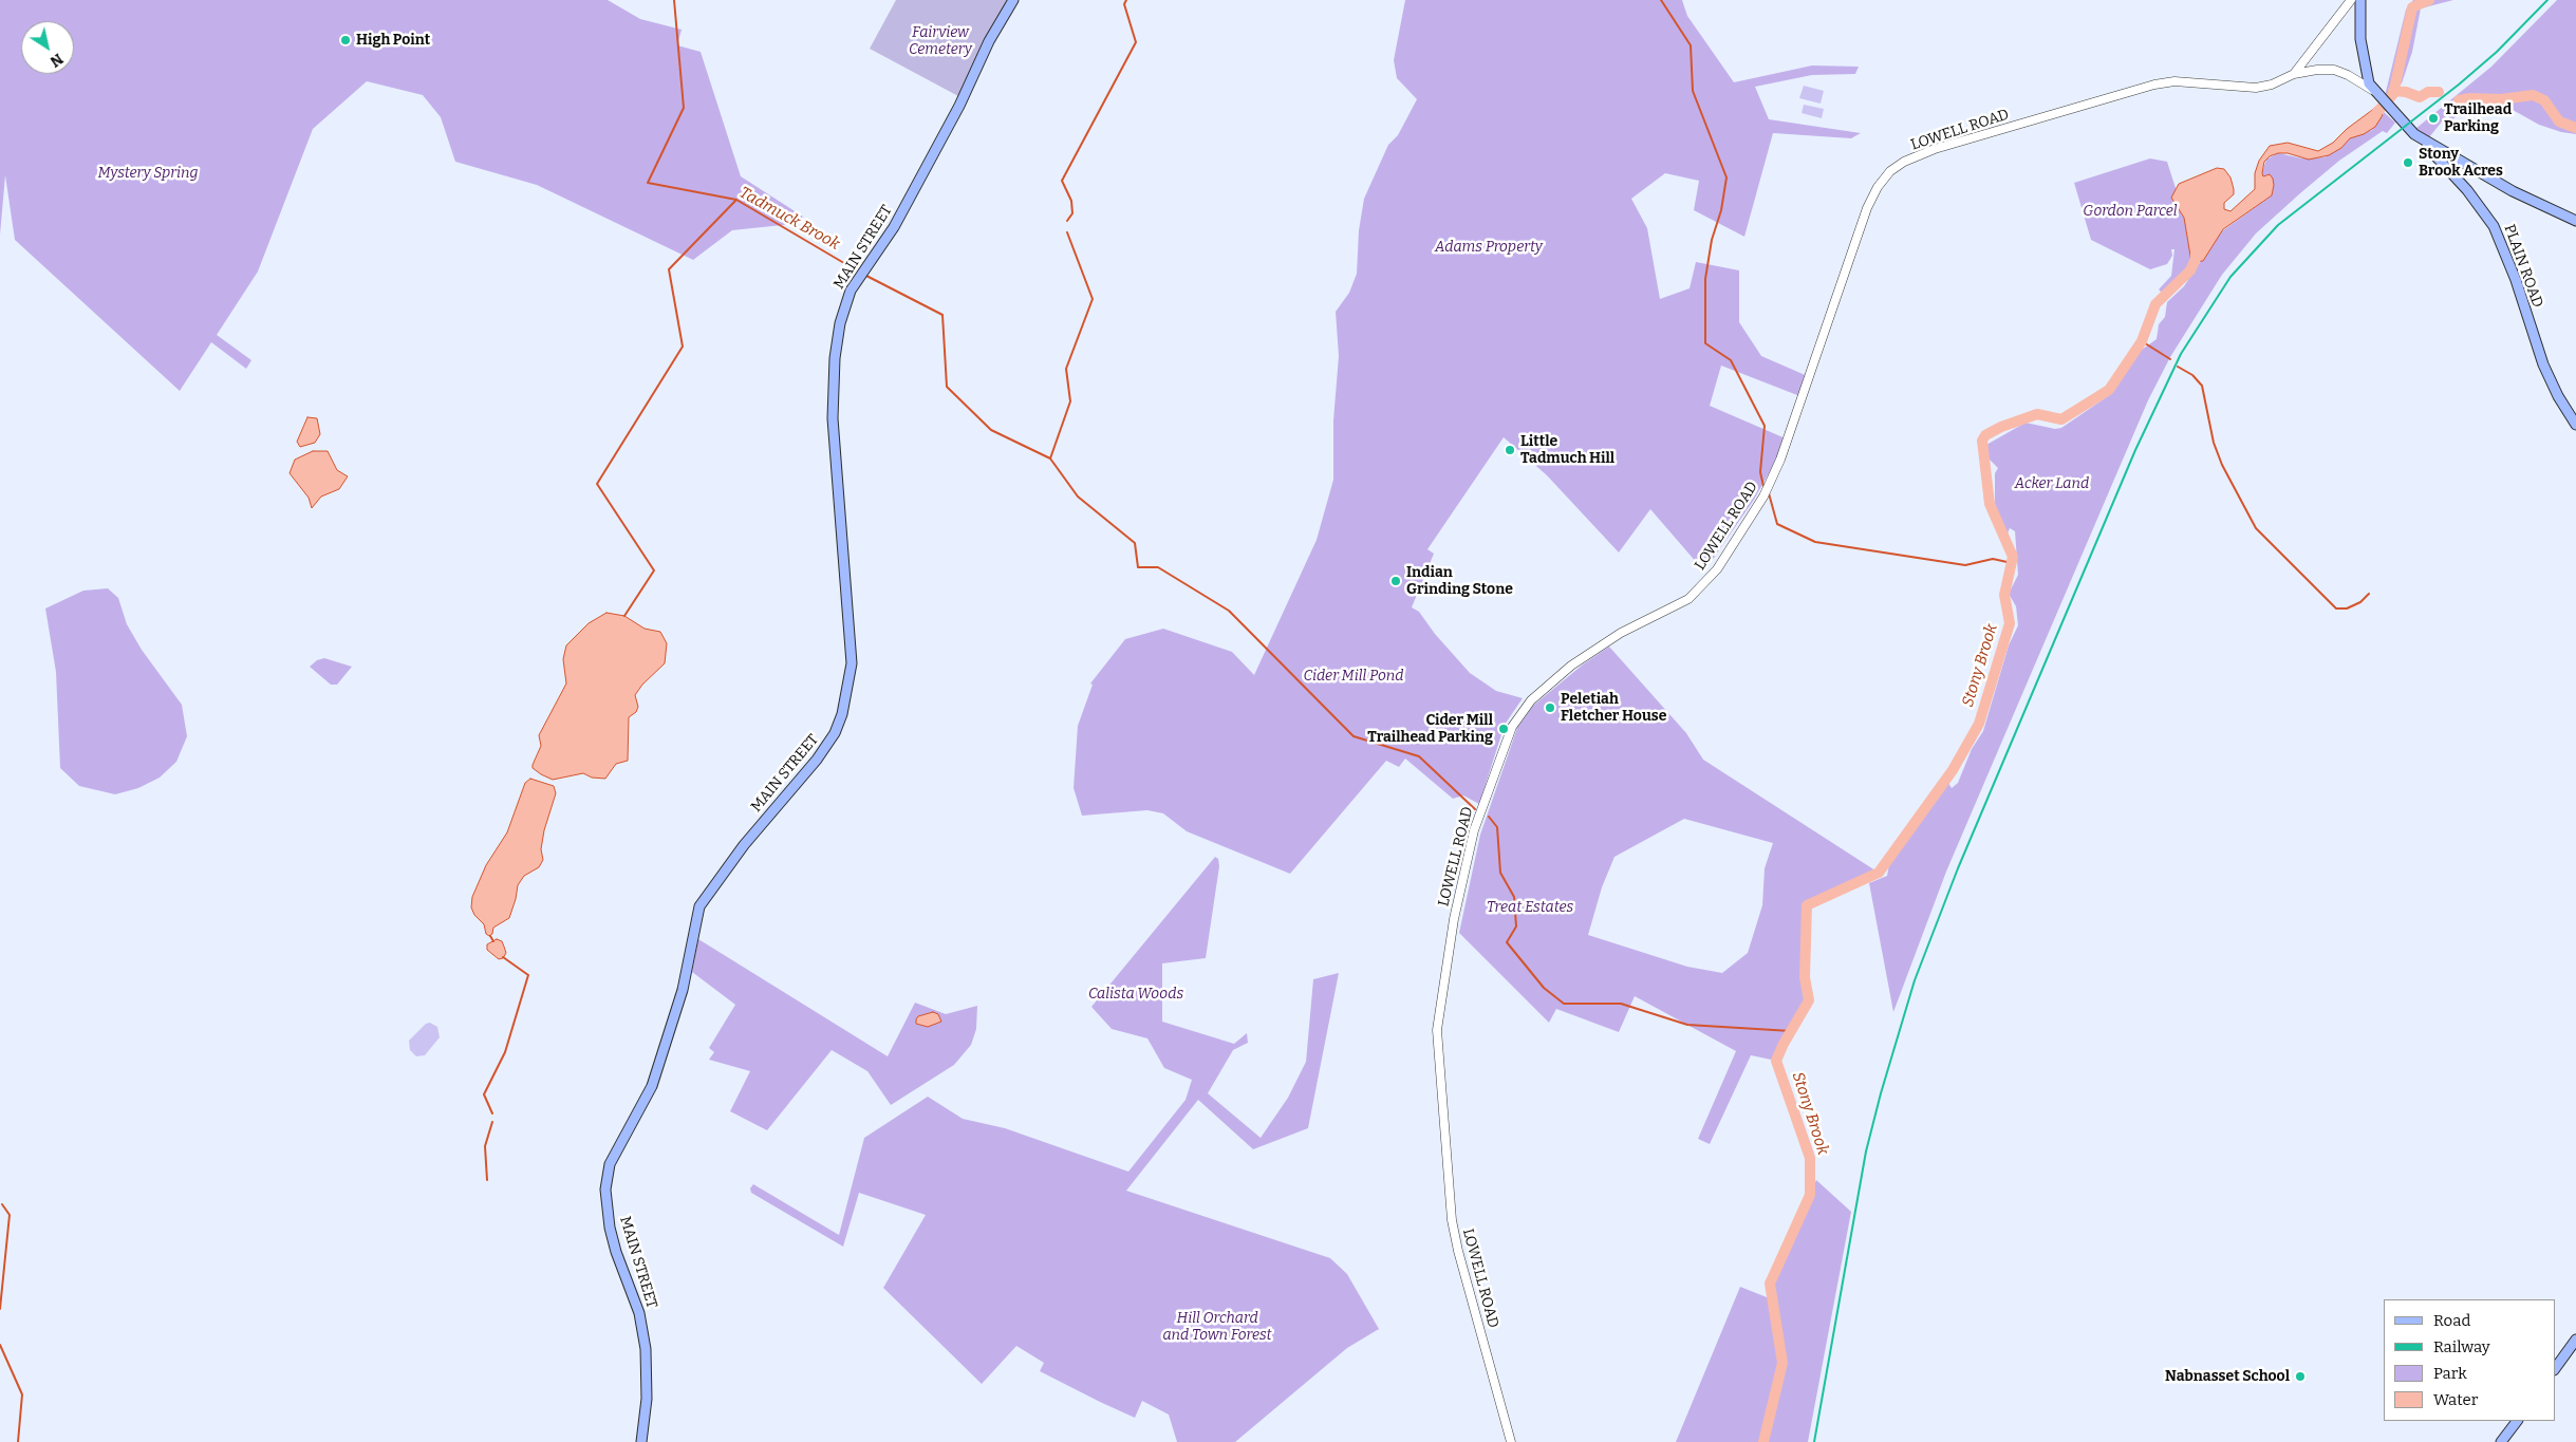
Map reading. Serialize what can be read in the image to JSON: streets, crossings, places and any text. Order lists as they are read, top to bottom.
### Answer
{
  "streets": {
    "main road": ["MAIN STREET", "PLAIN ROAD"],
    "street": ["LOWELL ROAD"]
  },
  "water": ["Tadmuck Brook", "Stony Brook"],
  "parks": [
    "Fairview Cemetery",
    "Mystery Spring",
    "Gordon Parcel",
    "Adams Property",
    "Acker Land",
    "Cider Mill Pond",
    "Treat Estates",
    "Calista Woods",
    "Hill Orchard and Town Forest"
  ],
  "places": [
    "High Point",
    "Trailhead Parking",
    "Stony Brook Acres",
    "Little Tadmuch Hill",
    "Indian Grinding Stone",
    "Peletiah Fletcher House",
    "Cider Mill Trailhead Parking",
    "Nabnasset School"
  ],
  "legend": [
    "Road",
    "Railway",
    "Park",
    "Water"
  ],
  "north": "bottom right"
}
